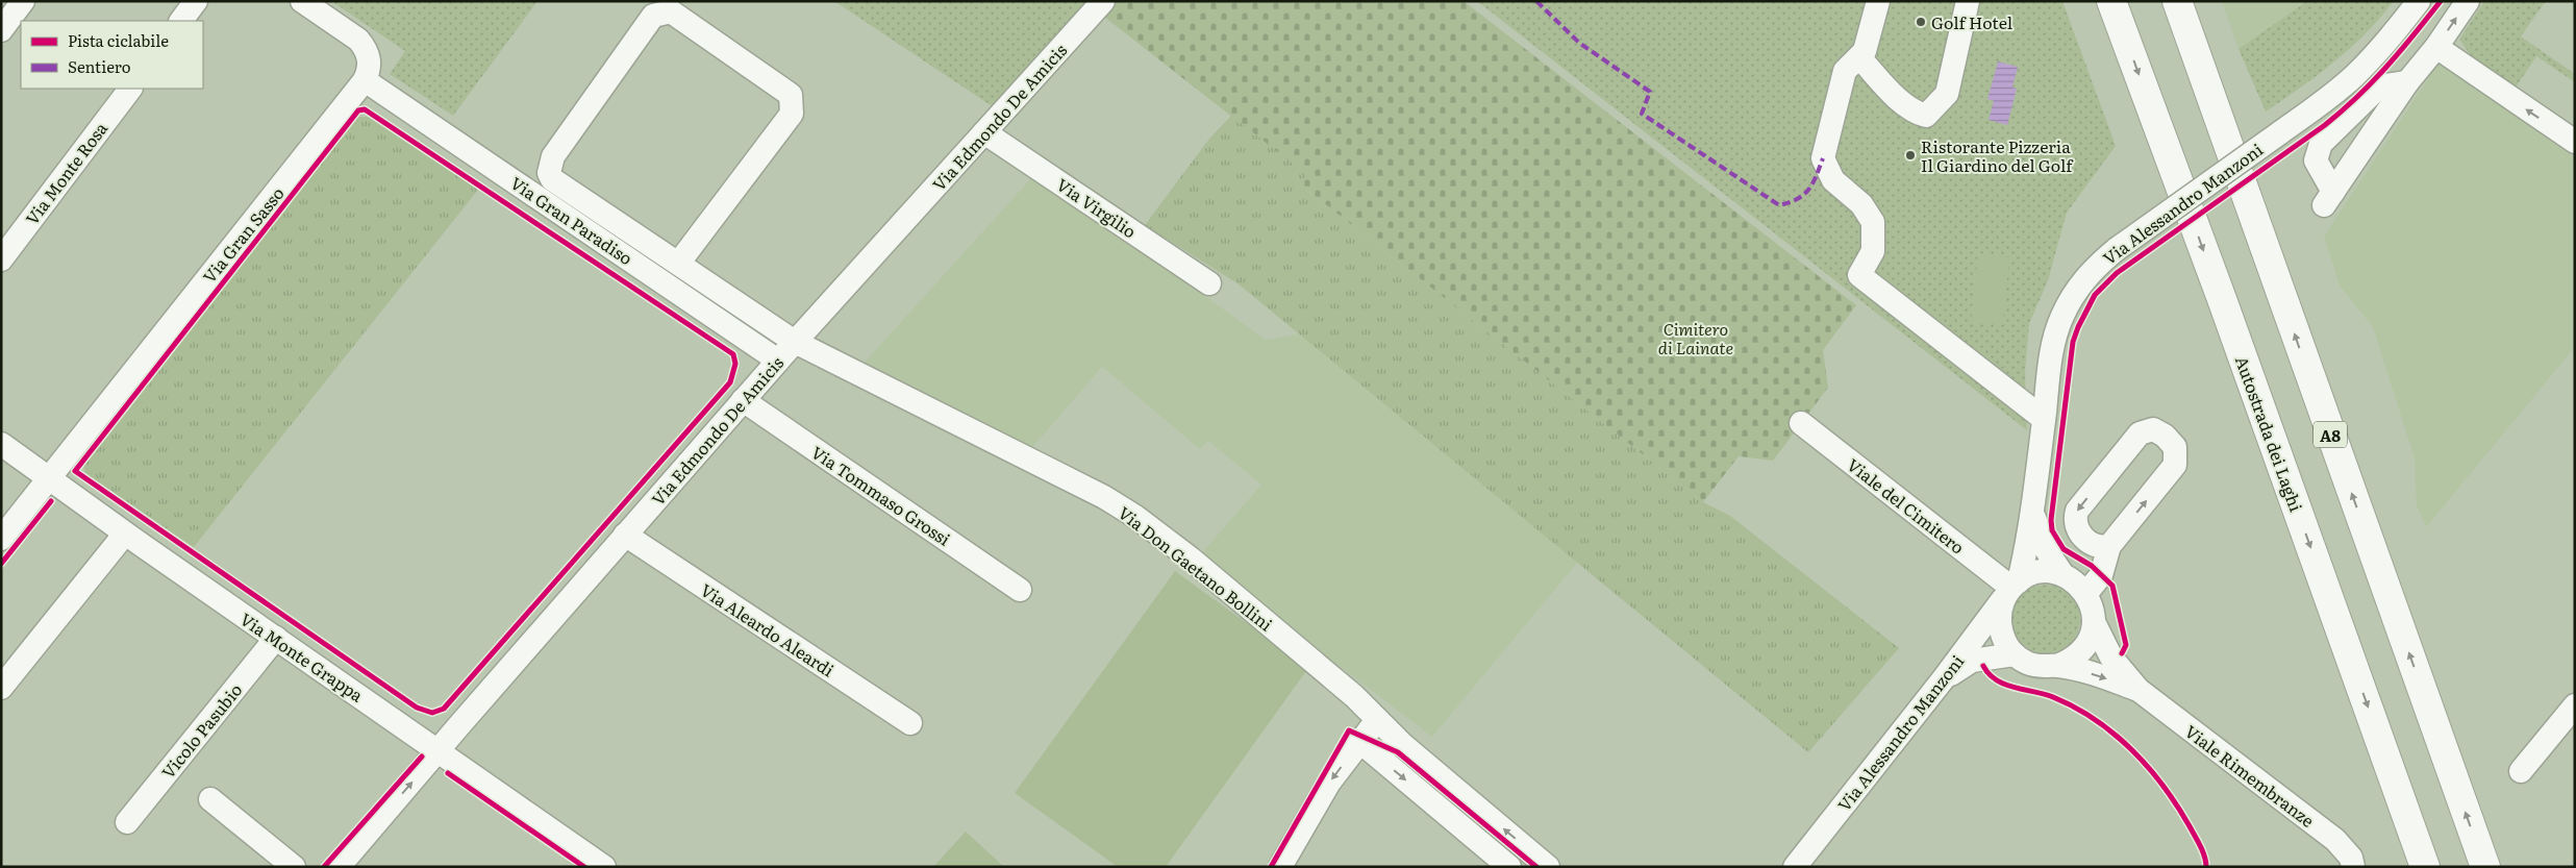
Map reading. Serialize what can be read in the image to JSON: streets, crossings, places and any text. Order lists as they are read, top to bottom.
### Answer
{
  "streets": {
    "highway": ["Autostrada dei Laghi", "A8"],
    "street": [
      "Via Edmondo De Amicis",
      "Via Monte Rosa",
      "Via Alessandro Manzoni",
      "Via Virgilio",
      "Via Gran Paradiso",
      "Via Gran Sasso",
      "Via Tommaso Grossi",
      "Viale del Cimitero",
      "Via Don Gaetano Bollini",
      "Via Aleardo Aleardi",
      "Via Monte Grappa",
      "Vicolo Pasubio",
      "Viale Rimembranze"
    ]
  },
  "crossings": [
    ["Via Edmondo De Amicis", "Via Virgilio"],
    ["Via Edmondo De Amicis", "Via Gran Paradiso"],
    ["Via Edmondo De Amicis", "Via Tommaso Grossi"],
    ["Via Edmondo De Amicis", "Via Don Gaetano Bollini"],
    ["Via Edmondo De Amicis", "Via Aleardo Aleardi"],
    ["Via Edmondo De Amicis", "Via Monte Grappa"],
    ["Via Alessandro Manzoni", "Viale del Cimitero"],
    ["Via Gran Paradiso", "Via Gran Sasso"],
    ["Via Gran Sasso", "Via Monte Grappa"],
    ["Via Monte Grappa", "Vicolo Pasubio"]
  ],
  "parks": ["Cimitero di Lainate"],
  "places": ["Golf Hotel", "Ristorante Pizzeria Il Giardino del Golf"],
  "legend": ["Pista ciclabile", "Sentiero"]
}
